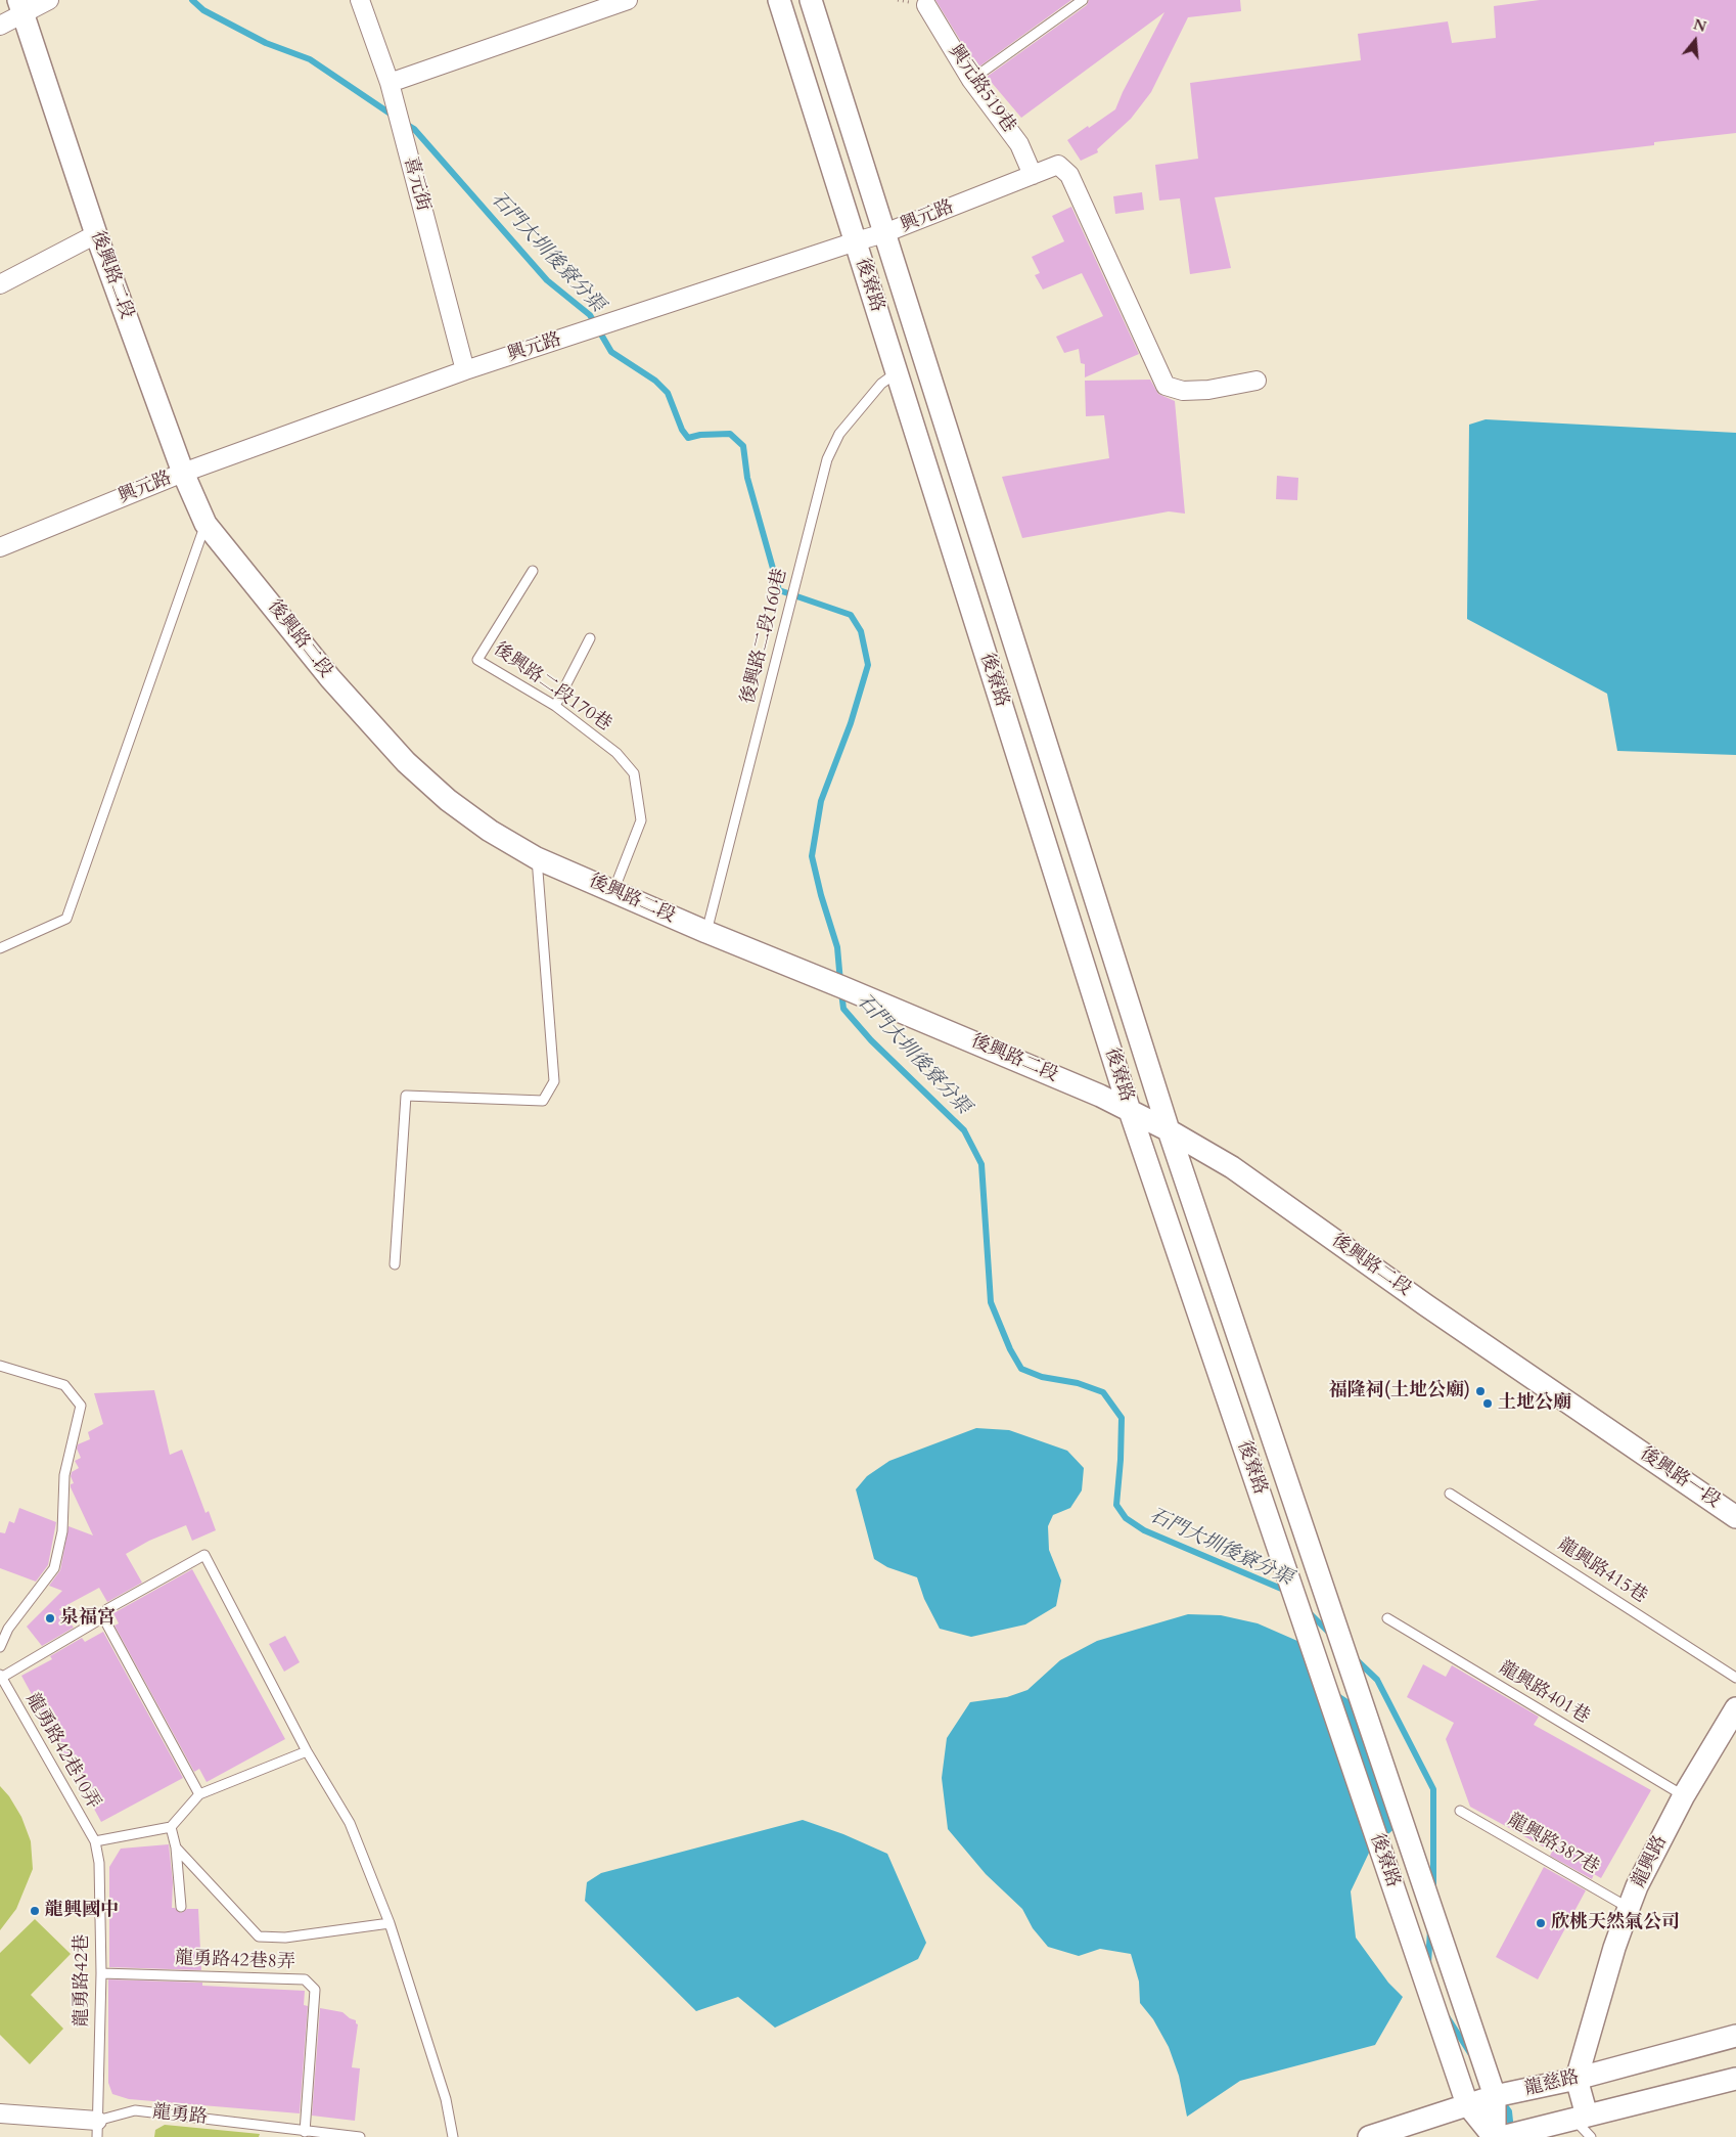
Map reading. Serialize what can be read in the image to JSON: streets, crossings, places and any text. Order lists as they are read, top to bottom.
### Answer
{
  "streets": {
    "street": [
      "興元路519巷",
      "喜元街",
      "興元路",
      "後興路二段",
      "後寮路",
      "後興路一段",
      "龍興路",
      "龍慈路",
      "龍勇路"
    ],
    "lane": [
      "後興路二段160巷",
      "後興路二段170巷",
      "龍興路415巷",
      "龍興路401巷",
      "龍勇路42巷10弄",
      "龍興路387巷",
      "龍勇路42巷8弄",
      "龍勇路42巷"
    ]
  },
  "crossings": [
    ["興元路519巷", "興元路"],
    ["喜元街", "興元路"],
    ["興元路", "後興路二段"],
    ["興元路", "後寮路"],
    ["後興路二段", "後寮路"],
    ["後興路二段", "後興路二段160巷"],
    ["後興路二段", "後興路二段170巷"],
    ["後興路二段", "後興路一段"],
    ["後寮路", "後興路二段160巷"],
    ["後寮路", "龍慈路"],
    ["龍興路401巷", "龍興路"],
    ["龍勇路42巷10弄", "龍勇路42巷"],
    ["龍興路387巷", "龍興路"],
    ["龍興路", "龍慈路"],
    ["龍勇路42巷8弄", "龍勇路42巷"],
    ["龍勇路42巷8弄", "龍勇路"],
    ["龍勇路42巷", "龍勇路"]
  ],
  "water": ["石門大圳後寮分渠"],
  "places": [
    "福隆祠(土地公廟)",
    "土地公廟",
    "泉福宮",
    "龍興國中",
    "欣桃天然氣公司"
  ],
  "north": "top"
}
